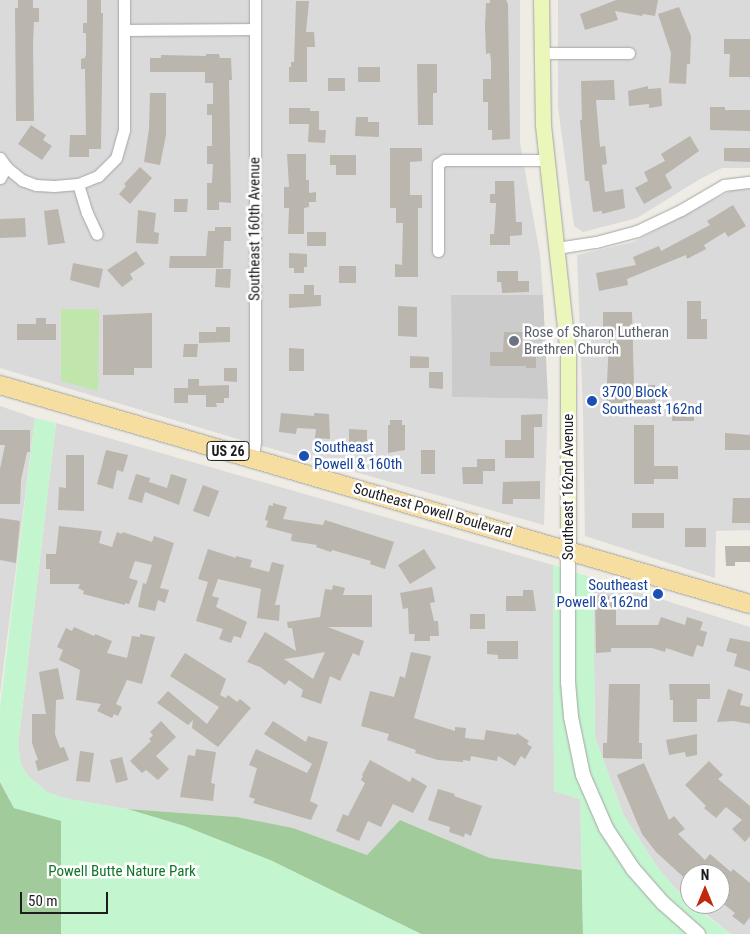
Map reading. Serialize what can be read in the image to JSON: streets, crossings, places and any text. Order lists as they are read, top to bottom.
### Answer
{
  "streets": {
    "main road": ["US 26", "Southeast 162nd Avenue", "Southeast Powell Boulevard"],
    "street": ["Southeast 160th Avenue"]
  },
  "crossings": [
    ["Southeast 160th Avenue", "Southeast Powell Boulevard"],
    ["Southeast 162nd Avenue", "Southeast Powell Boulevard"]
  ],
  "parks": ["Powell Butte Nature Park"],
  "places": [
    "Rose of Sharon Lutheran Brethren Church",
    "3700 Block Southeast 162nd",
    "Southeast Powell & 160th",
    "Southeast Powell & 162nd"
  ],
  "scale_bar": "50 m",
  "north": "top"
}
